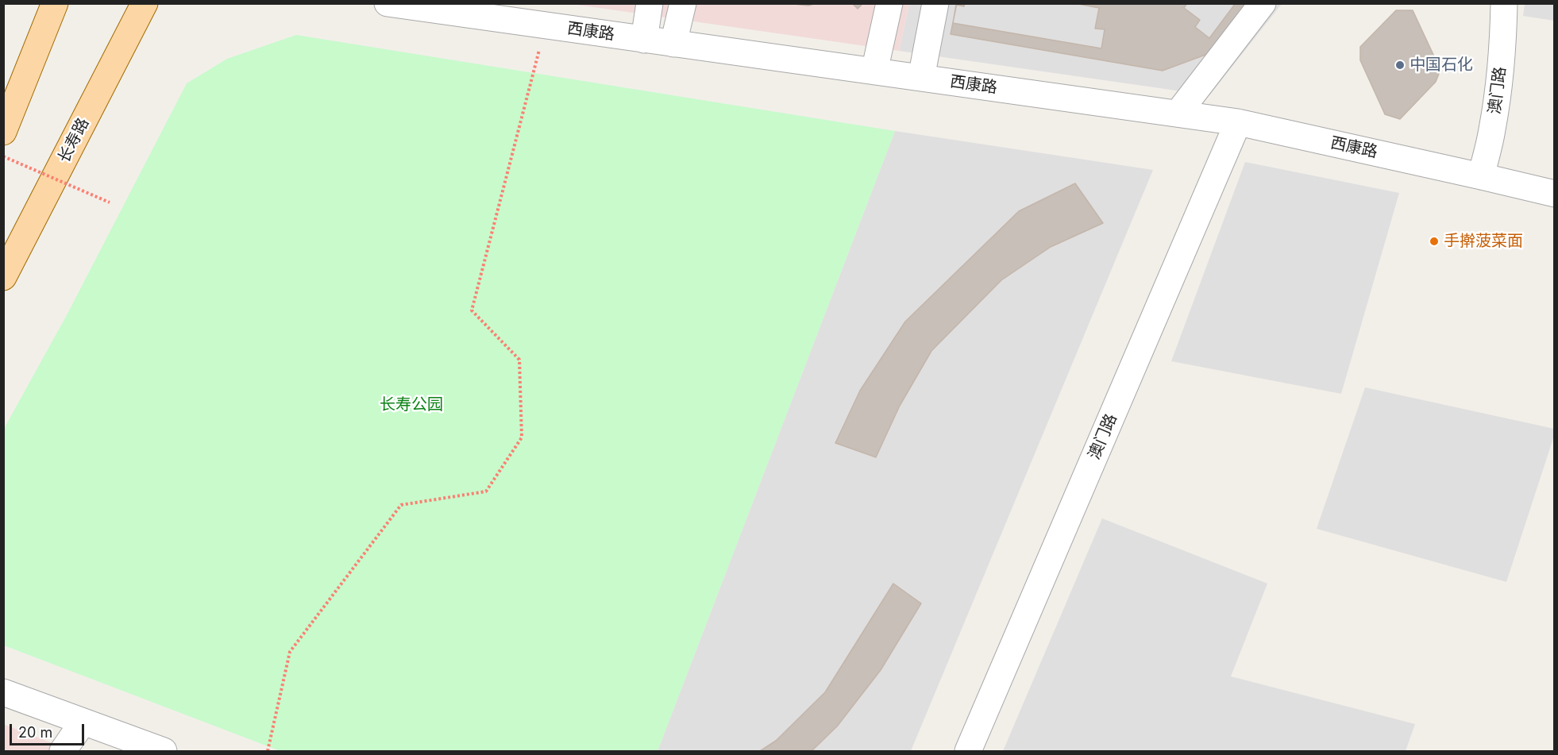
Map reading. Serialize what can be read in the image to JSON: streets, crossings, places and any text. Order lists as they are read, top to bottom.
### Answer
{
  "streets": {
    "main road": ["长寿路"],
    "street": ["西康路", "澳门路"]
  },
  "crossings": [
    ["西康路", "澳门路"]
  ],
  "parks": ["长寿公园"],
  "places": ["中国石化", "手擀菠菜面"],
  "scale_bar": "20 m"
}
